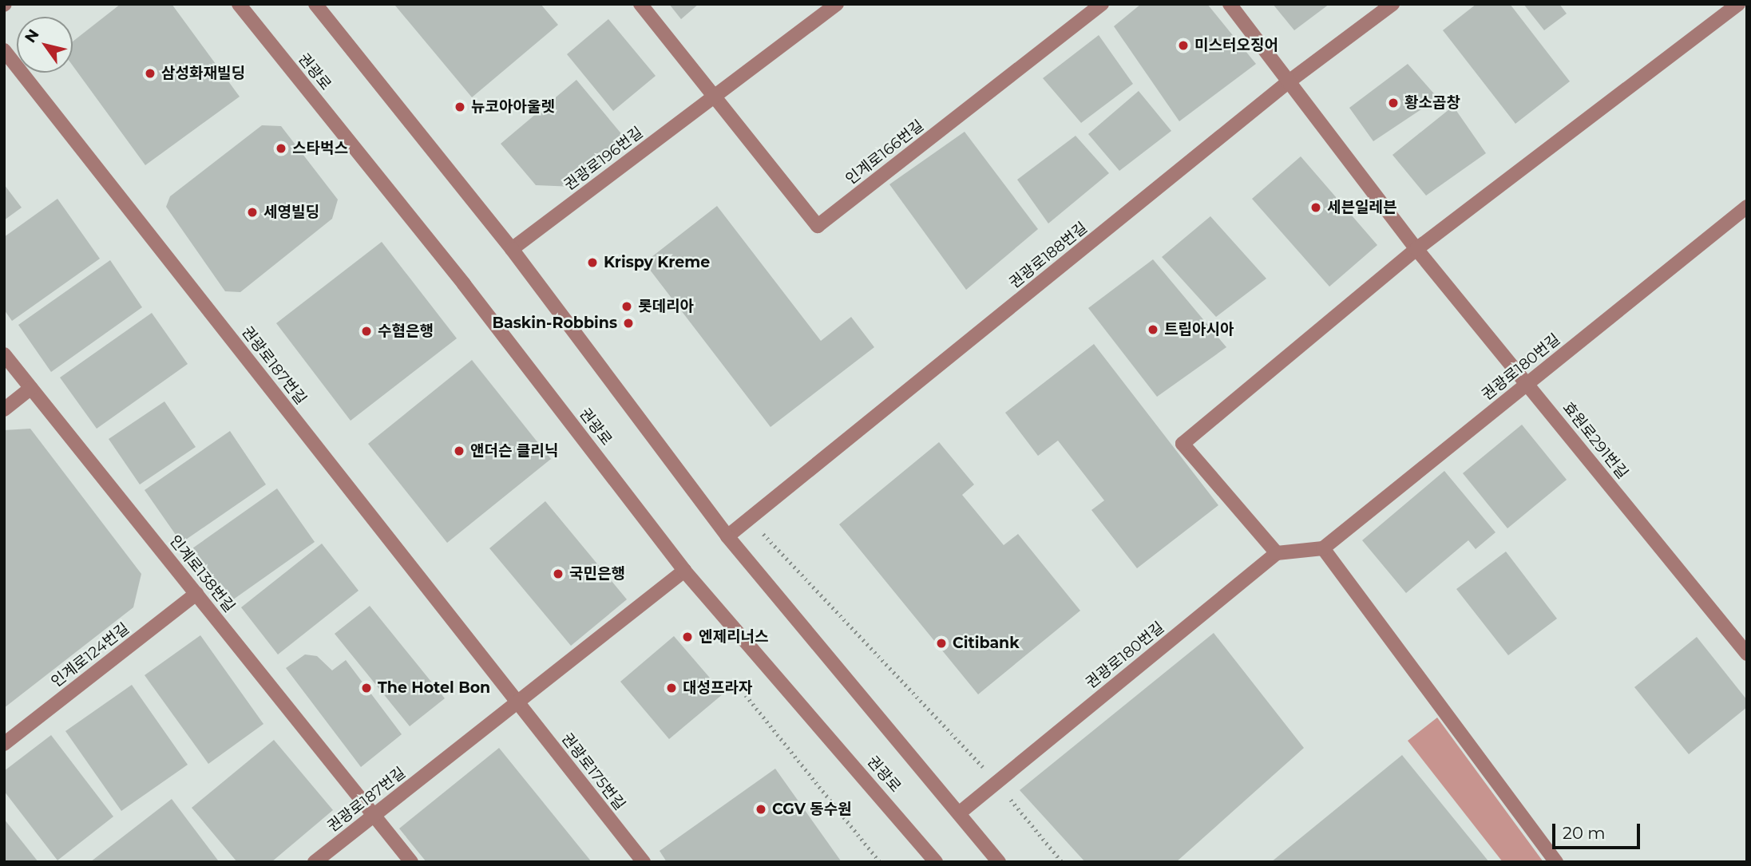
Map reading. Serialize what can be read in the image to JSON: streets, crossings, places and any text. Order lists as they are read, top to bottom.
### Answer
{
  "streets": {
    "street": [
      "권광로",
      "인계로166번길",
      "권광로196번길",
      "권광로188번길",
      "권광로187번길",
      "권광로180번길",
      "효원로291번길",
      "인계로138번길",
      "인계로124번길",
      "권광로175번길"
    ]
  },
  "crossings": [
    ["권광로", "권광로187번길"],
    ["인계로166번길", "권광로196번길"],
    ["권광로188번길", "효원로291번길"],
    ["권광로187번길", "인계로138번길"],
    ["권광로187번길", "권광로175번길"],
    ["권광로180번길", "효원로291번길"],
    ["인계로138번길", "인계로124번길"]
  ],
  "places": [
    "미스터오징어",
    "삼성화재빌딩",
    "황소곱창",
    "뉴코아아울렛",
    "스타벅스",
    "세븐일레븐",
    "세영빌딩",
    "Krispy Kreme",
    "롯데리아",
    "Baskin-Robbins",
    "트립아시아",
    "수협은행",
    "앤더슨 클리닉",
    "국민은행",
    "엔제리너스",
    "Citibank",
    "The Hotel Bon",
    "대성프라자",
    "CGV 동수원"
  ],
  "scale_bar": "20 m",
  "north": "top left"
}
